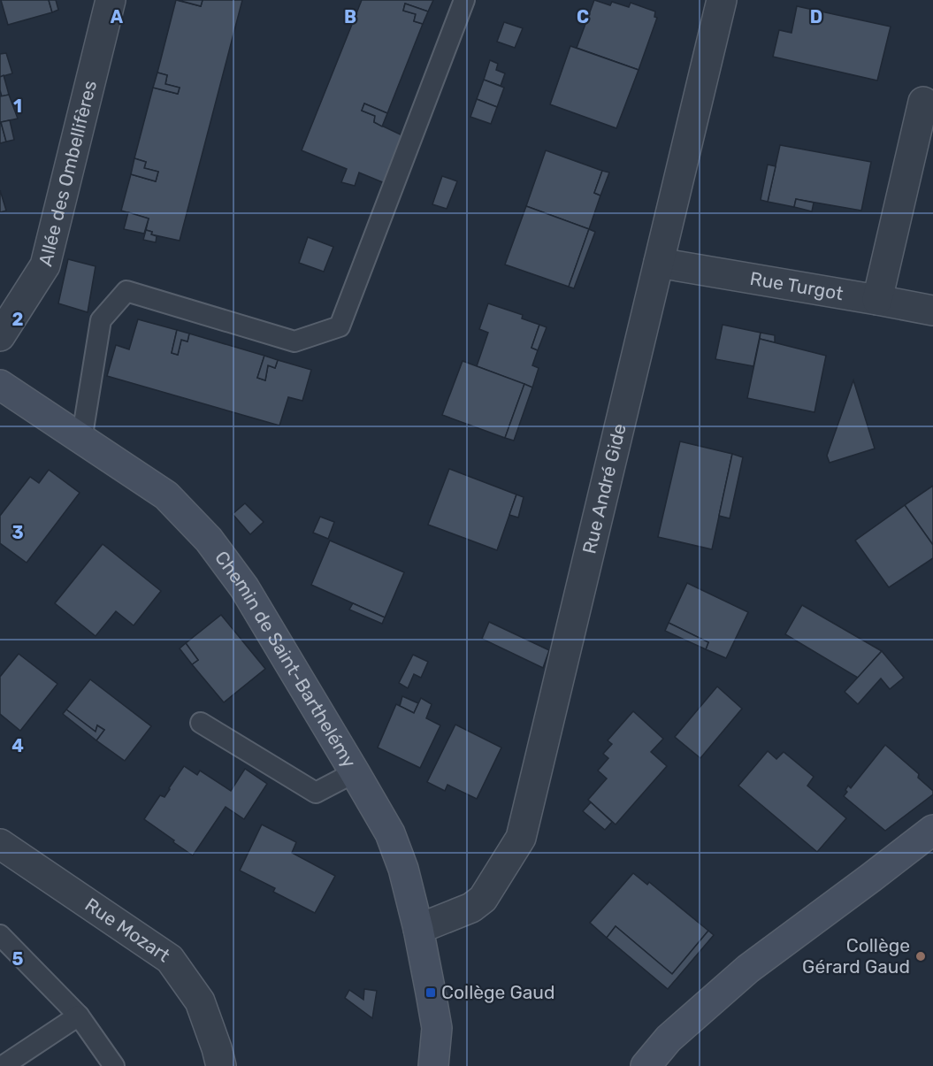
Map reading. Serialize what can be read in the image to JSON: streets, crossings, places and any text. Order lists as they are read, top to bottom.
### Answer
{
  "streets": {
    "street": [
      "Allée des Ombellifères",
      "Rue Turgot",
      "Rue André Gide",
      "Chemin de Saint-Barthelémy",
      "Rue Mozart"
    ]
  },
  "crossings": [
    ["Rue Turgot", "Rue André Gide"],
    ["Rue André Gide", "Chemin de Saint-Barthelémy"]
  ],
  "places": {
    "other": ["Collège Gérard Gaud"],
    "transit": ["Collège Gaud"]
  },
  "grid": {
    "columns": [
      "A",
      "B",
      "C",
      "D"
    ],
    "rows": [
      "1",
      "2",
      "3",
      "4",
      "5"
    ]
  }
}
